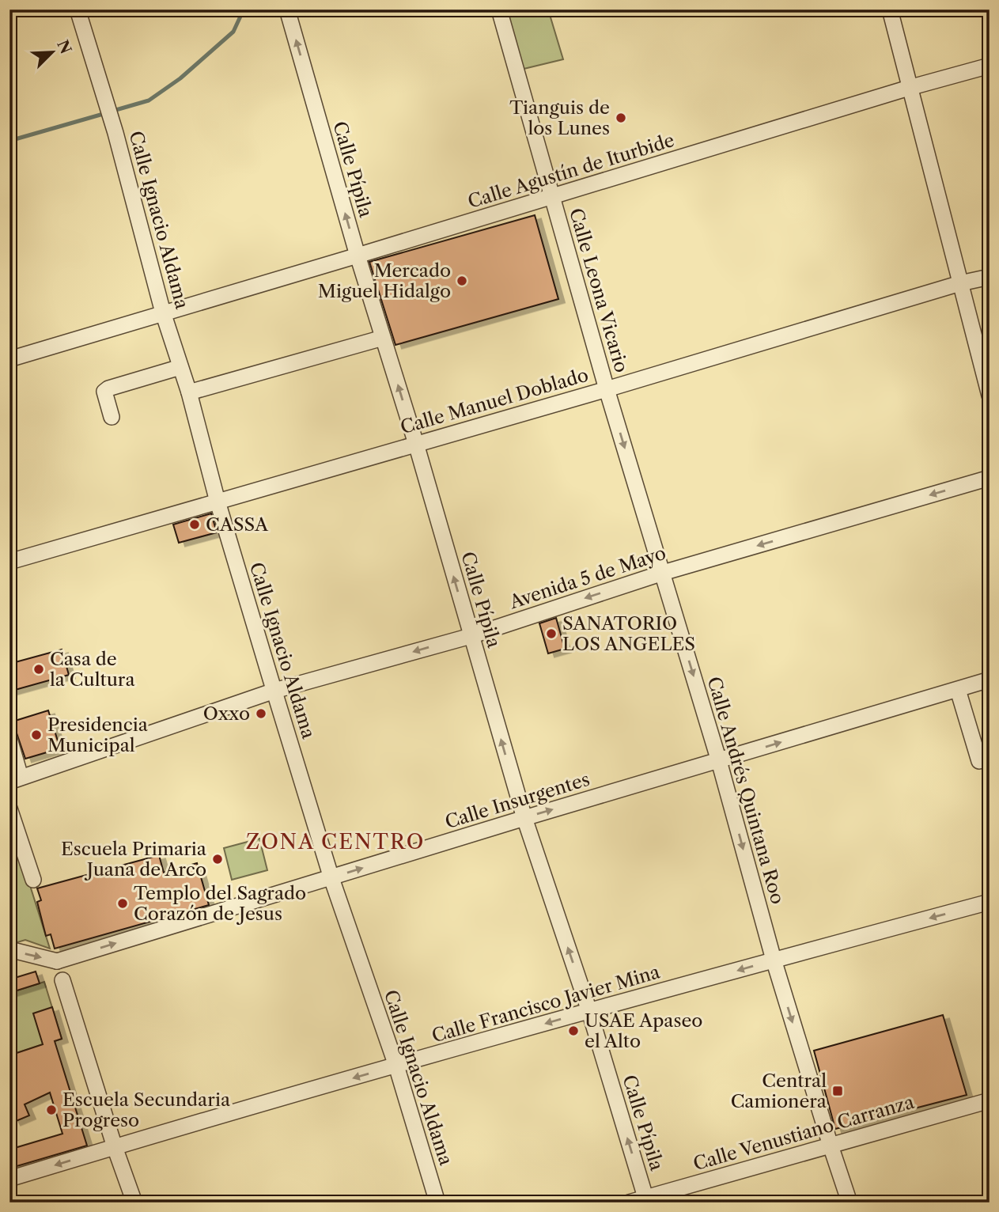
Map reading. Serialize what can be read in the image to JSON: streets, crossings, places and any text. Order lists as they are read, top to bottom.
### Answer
{
  "streets": {
    "street": [
      "Calle Pípila",
      "Calle Agustín de Iturbide",
      "Calle Ignacio Aldama",
      "Calle Leona Vicario",
      "Calle Manuel Doblado",
      "Avenida 5 de Mayo",
      "Calle Andrés Quintana Roo",
      "Calle Insurgentes",
      "Calle Francisco Javier Mina",
      "Calle Venustiano Carranza"
    ]
  },
  "crossings": [
    ["Calle Pípila", "Calle Agustín de Iturbide"],
    ["Calle Pípila", "Calle Manuel Doblado"],
    ["Calle Pípila", "Avenida 5 de Mayo"],
    ["Calle Pípila", "Calle Insurgentes"],
    ["Calle Pípila", "Calle Francisco Javier Mina"],
    ["Calle Pípila", "Calle Venustiano Carranza"],
    ["Calle Agustín de Iturbide", "Calle Ignacio Aldama"],
    ["Calle Agustín de Iturbide", "Calle Leona Vicario"],
    ["Calle Ignacio Aldama", "Calle Manuel Doblado"],
    ["Calle Ignacio Aldama", "Avenida 5 de Mayo"],
    ["Calle Ignacio Aldama", "Calle Insurgentes"],
    ["Calle Ignacio Aldama", "Calle Francisco Javier Mina"],
    ["Calle Leona Vicario", "Calle Manuel Doblado"],
    ["Calle Leona Vicario", "Calle Andrés Quintana Roo"],
    ["Calle Manuel Doblado", "Calle Andrés Quintana Roo"],
    ["Avenida 5 de Mayo", "Calle Andrés Quintana Roo"],
    ["Calle Andrés Quintana Roo", "Calle Insurgentes"],
    ["Calle Andrés Quintana Roo", "Calle Francisco Javier Mina"],
    ["Calle Andrés Quintana Roo", "Calle Venustiano Carranza"]
  ],
  "one_way": [
    "Calle Pípila",
    "Avenida 5 de Mayo",
    "Calle Andrés Quintana Roo",
    "Calle Insurgentes",
    "Calle Francisco Javier Mina"
  ],
  "districts": ["ZONA CENTRO"],
  "places": {
    "other": [
      "Tianguis de los Lunes",
      "Mercado Miguel Hidalgo",
      "CASSA",
      "SANATORIO LOS ANGELES",
      "Casa de la Cultura",
      "Oxxo",
      "Presidencia Municipal",
      "Escuela Primaria Juana de Arco",
      "Templo del Sagrado Corazón de Jesus",
      "USAE Apaseo el Alto",
      "Escuela Secundaria Progreso"
    ],
    "transit": ["Central Camionera"]
  },
  "north": "top right"
}
